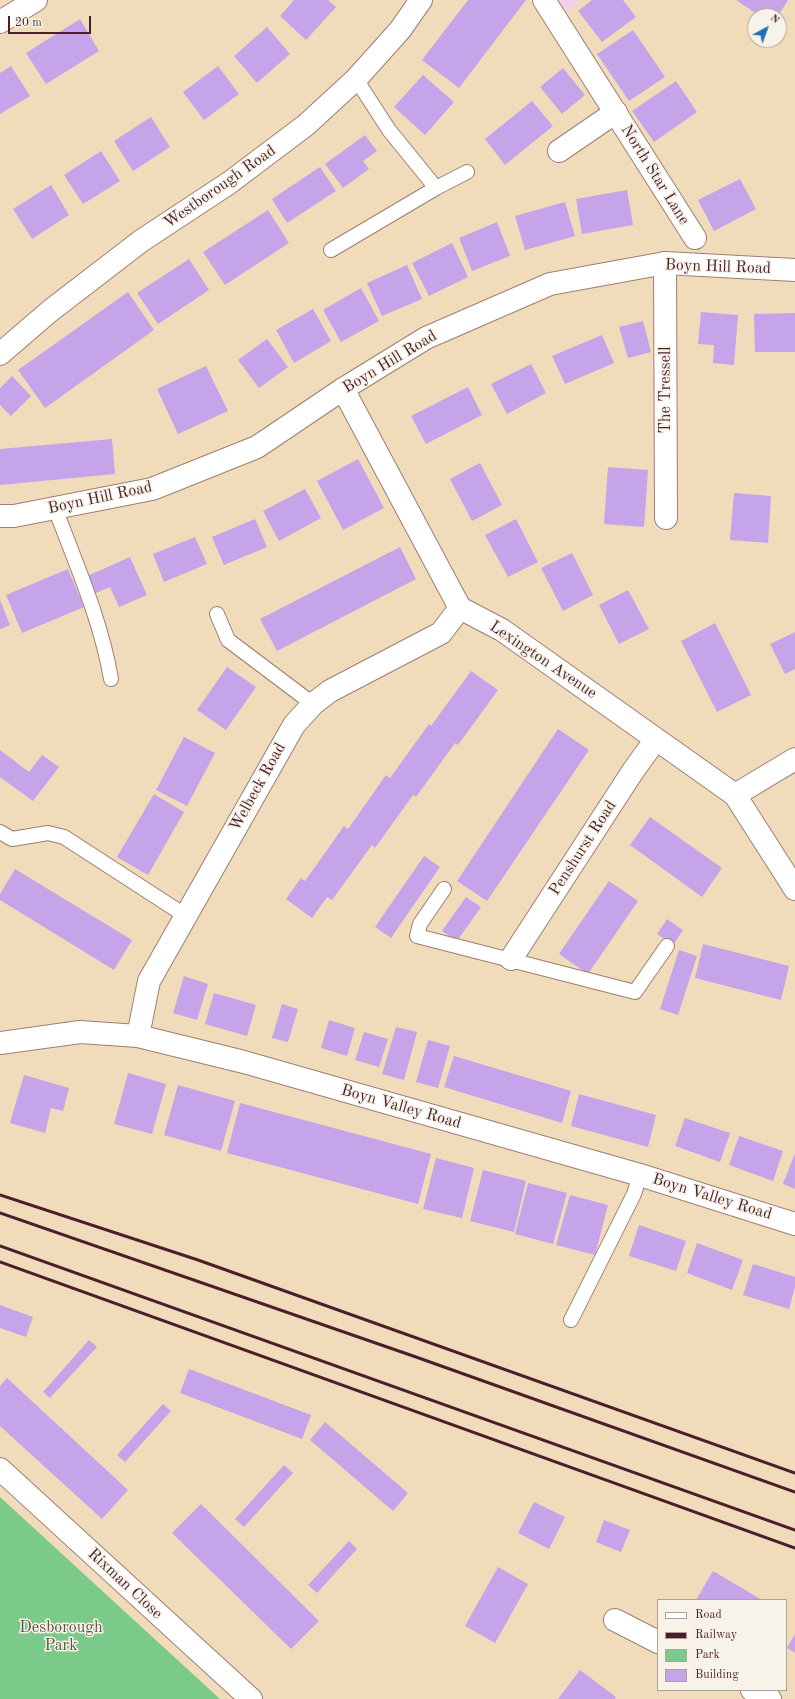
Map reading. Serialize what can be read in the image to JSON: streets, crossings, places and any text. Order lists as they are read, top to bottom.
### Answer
{
  "streets": {
    "street": [
      "North Star Lane",
      "Westborough Road",
      "Boyn Hill Road",
      "The Tressell",
      "Lexington Avenue",
      "Welbeck Road",
      "Penshurst Road",
      "Boyn Valley Road",
      "Rixman Close"
    ]
  },
  "crossings": [
    ["Boyn Hill Road", "The Tressell"],
    ["Lexington Avenue", "Welbeck Road"],
    ["Lexington Avenue", "Penshurst Road"],
    ["Welbeck Road", "Boyn Valley Road"]
  ],
  "parks": ["Desborough Park"],
  "legend": [
    "Road",
    "Railway",
    "Park",
    "Building"
  ],
  "scale_bar": "20 m",
  "north": "top right"
}
